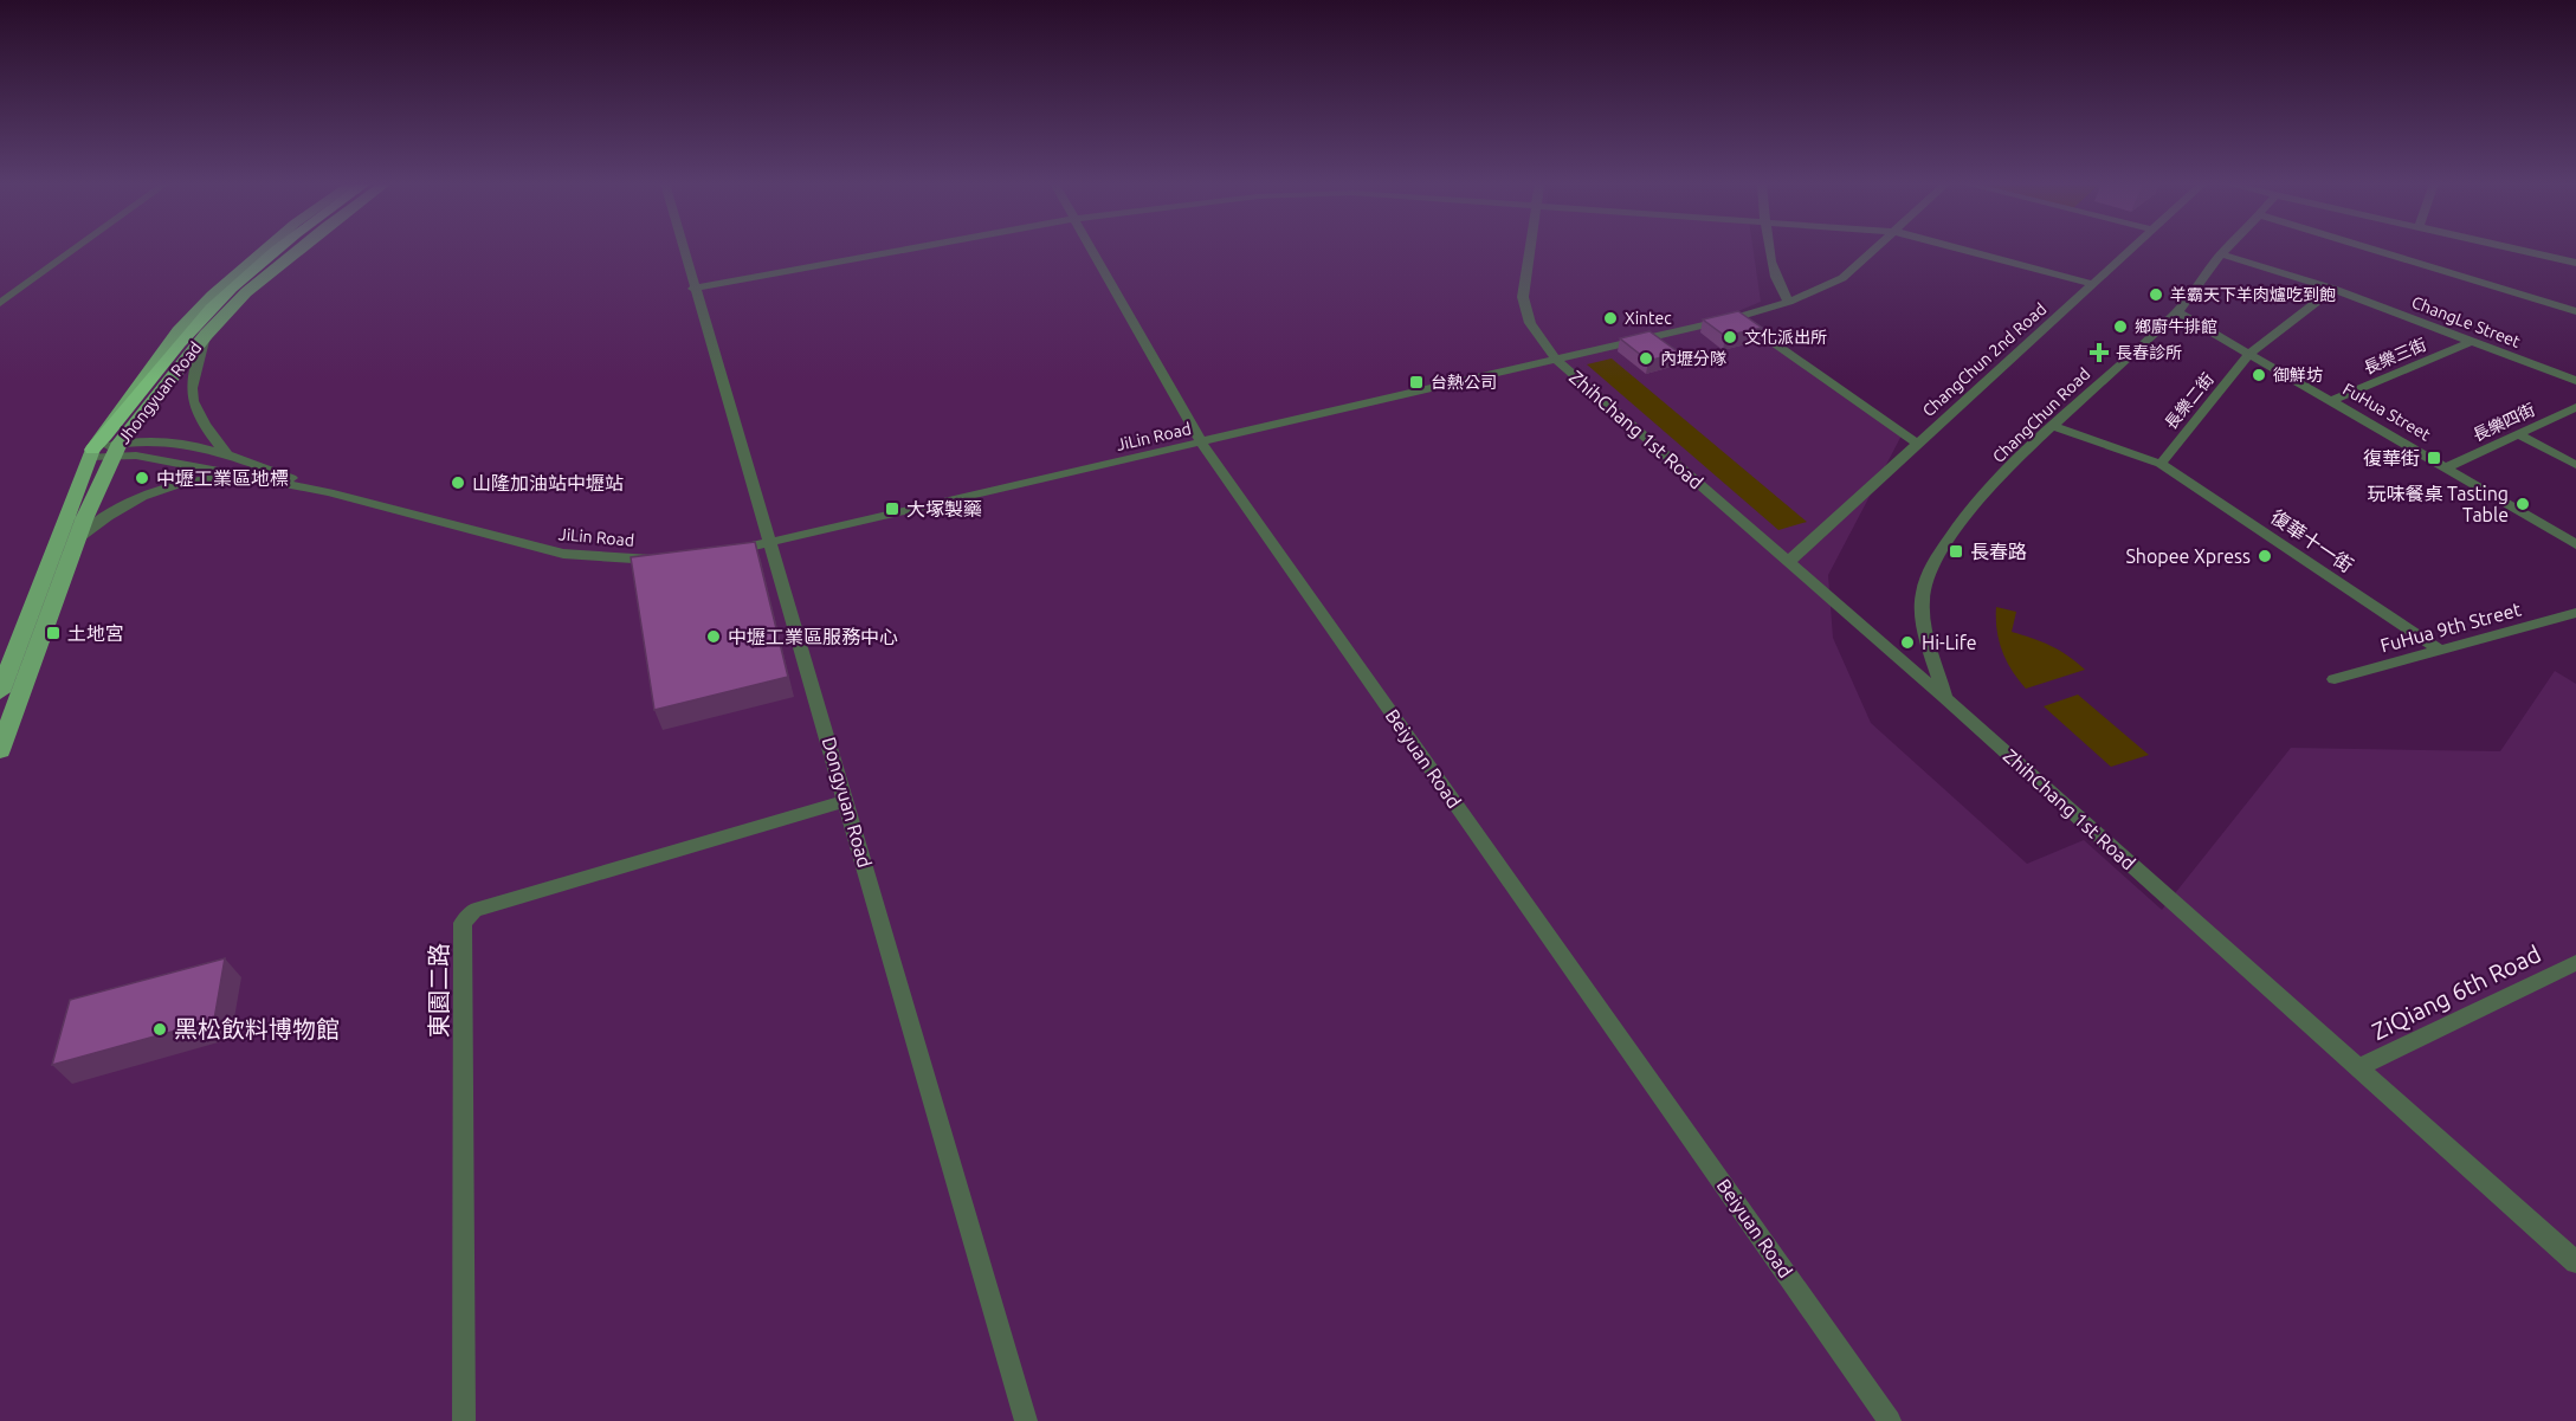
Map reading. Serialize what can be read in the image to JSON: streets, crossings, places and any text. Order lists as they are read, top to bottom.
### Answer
{
  "streets": {
    "main road": ["Jhongyuan Road"],
    "street": [
      "ChangLe Street",
      "長樂三街",
      "ChangChun 2nd Road",
      "長樂二街",
      "FuHua Street",
      "ChangChun Road",
      "長樂四街",
      "ZhihChang 1st Road",
      "JiLin Road",
      "復華十一街",
      "FuHua 9th Street",
      "Beiyuan Road",
      "Dongyuan Road",
      "東園二路",
      "ZiQiang 6th Road"
    ]
  },
  "crossings": [
    ["ChangLe Street", "長樂三街"],
    ["ChangLe Street", "長樂二街"],
    ["ChangLe Street", "ChangChun Road"],
    ["長樂三街", "FuHua Street"],
    ["ChangChun 2nd Road", "ZhihChang 1st Road"],
    ["Jhongyuan Road", "JiLin Road"],
    ["長樂二街", "FuHua Street"],
    ["長樂二街", "復華十一街"],
    ["FuHua Street", "ChangChun Road"],
    ["FuHua Street", "長樂四街"],
    ["ChangChun Road", "ZhihChang 1st Road"],
    ["ZhihChang 1st Road", "JiLin Road"],
    ["ZhihChang 1st Road", "ZiQiang 6th Road"],
    ["JiLin Road", "Beiyuan Road"],
    ["JiLin Road", "Dongyuan Road"],
    ["復華十一街", "FuHua 9th Street"],
    ["Dongyuan Road", "東園二路"]
  ],
  "places": {
    "other": [
      "羊霸天下羊肉爐吃到飽",
      "Xintec",
      "鄉廚牛排館",
      "文化派出所",
      "內壢分隊",
      "御鮮坊",
      "中壢工業區地標",
      "山隆加油站中壢站",
      "玩味餐桌 Tasting Table",
      "Shopee Xpress",
      "中壢工業區服務中心",
      "Hi-Life",
      "黑松飲料博物館"
    ],
    "health": ["長春診所"],
    "transit": [
      "台熱公司",
      "復華街",
      "大塚製藥",
      "長春路",
      "土地宮"
    ]
  }
}
